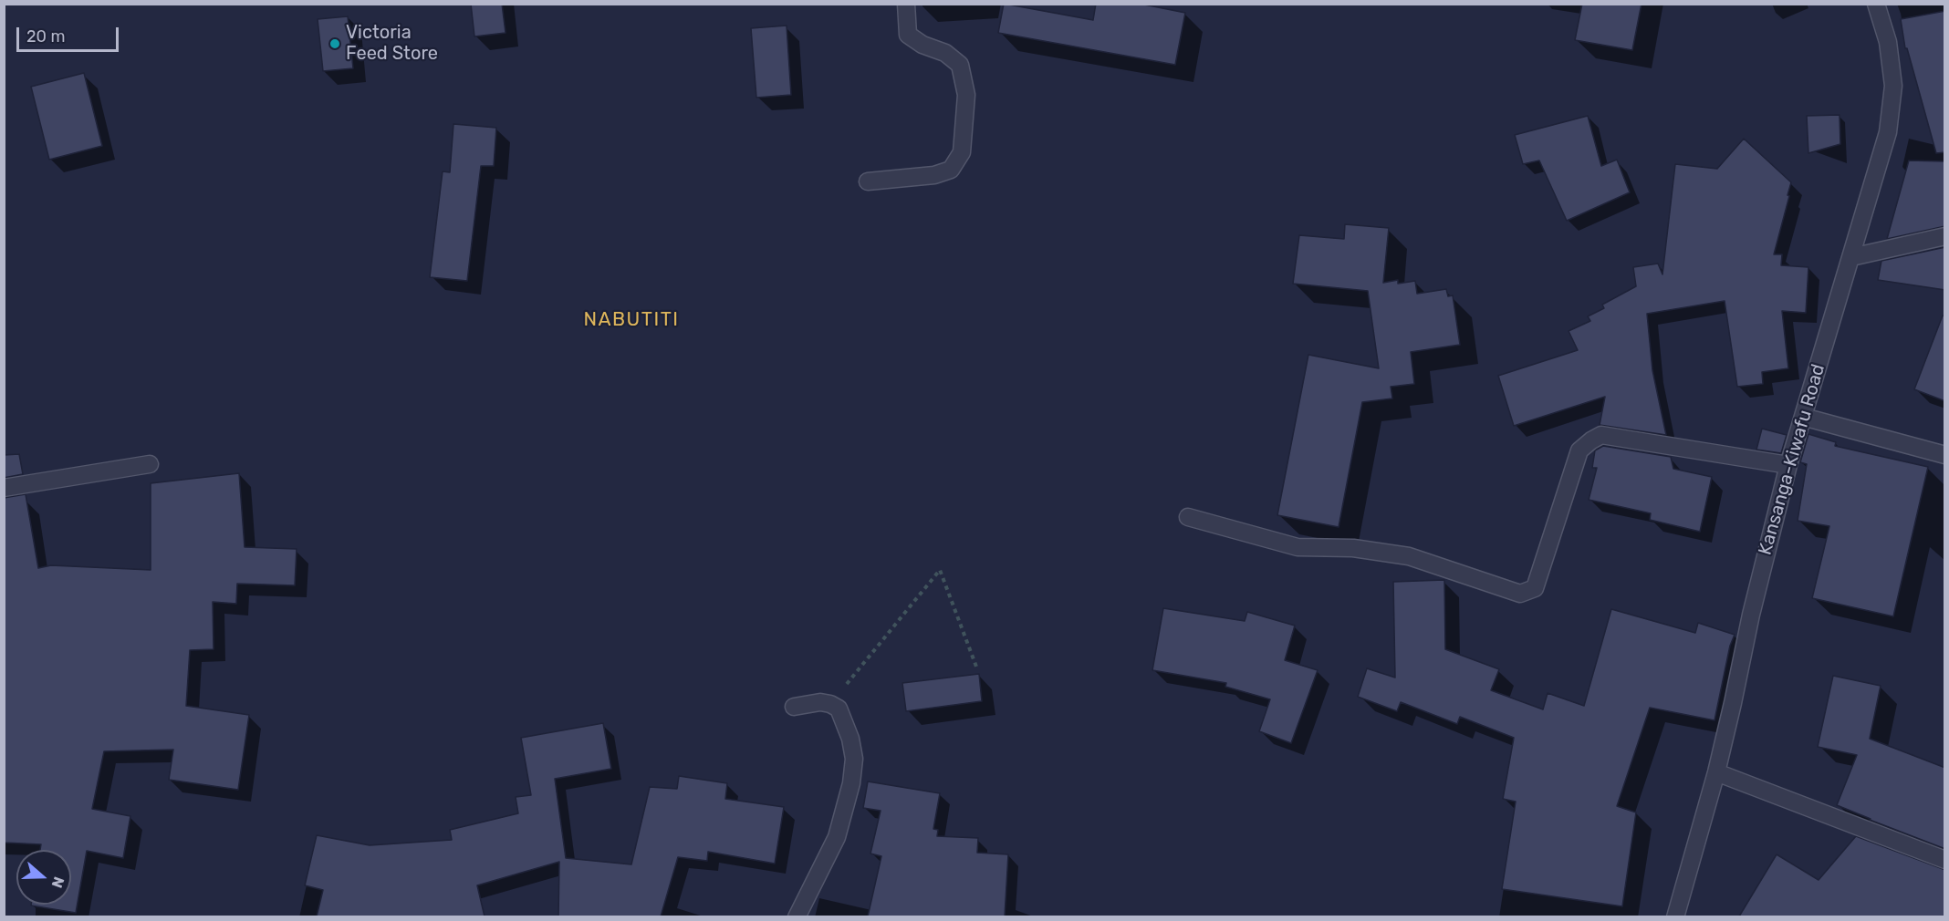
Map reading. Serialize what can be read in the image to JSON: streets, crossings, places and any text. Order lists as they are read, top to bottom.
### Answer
{
  "streets": {
    "street": ["Kansanga-Kiwafu Road"]
  },
  "districts": ["NABUTITI"],
  "places": ["Victoria Feed Store"],
  "scale_bar": "20 m",
  "north": "right"
}
